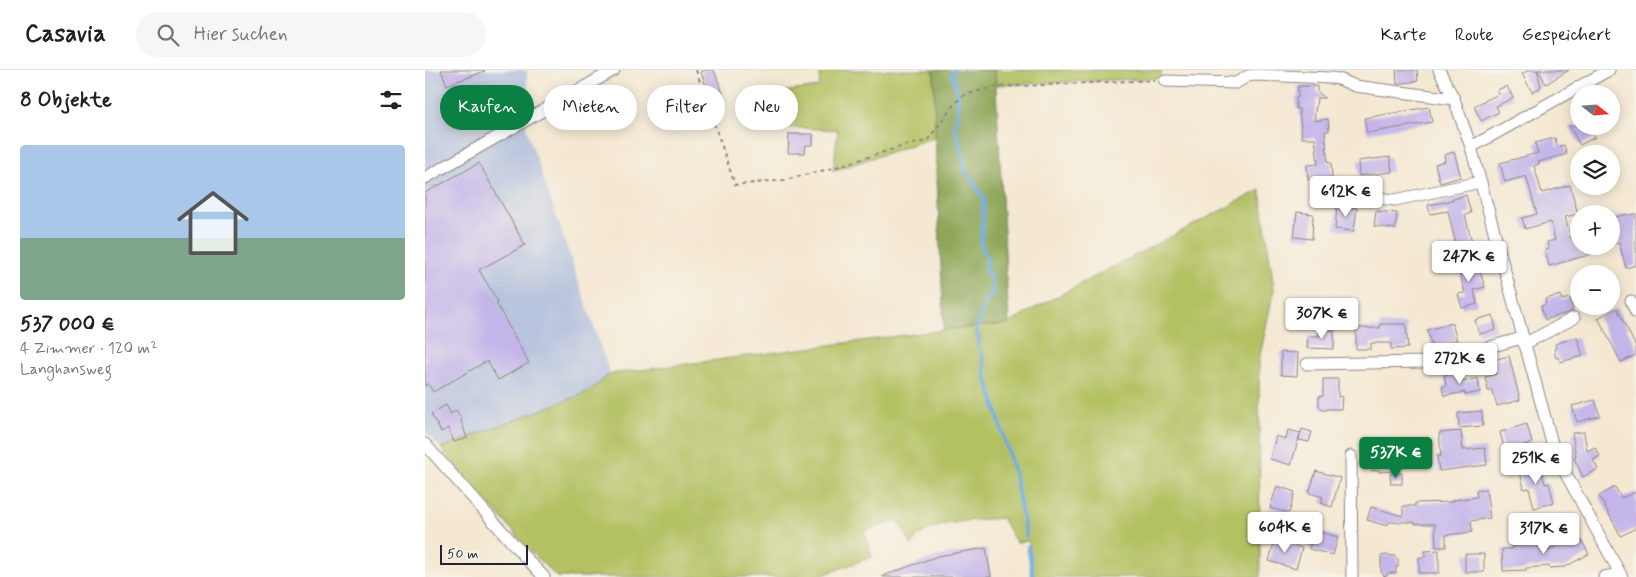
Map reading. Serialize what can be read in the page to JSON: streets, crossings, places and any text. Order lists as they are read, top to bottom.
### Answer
{
  "scale_bar": "50 m",
  "north": "right",
  "page": {
    "header": "Casavia",
    "search": "Hier suchen",
    "nav": ["Karte", "Route", "Gespeichert"],
    "heading": "8 Objekte",
    "map_buttons": ["+", "−"],
    "chip": [
      "Kaufen",
      "Mieten",
      "Filter",
      "Neu"
    ],
    "list": [
      {
        "name": "537 000 €",
        "note": "4 Zimmer · 120 m² · Langhansweg"
      }
    ],
    "price": [
      "612K €",
      "247K €",
      "307K €",
      "272K €",
      "537K €",
      "251K €",
      "604K €",
      "317K €"
    ],
    "scale": "50 m"
  }
}
